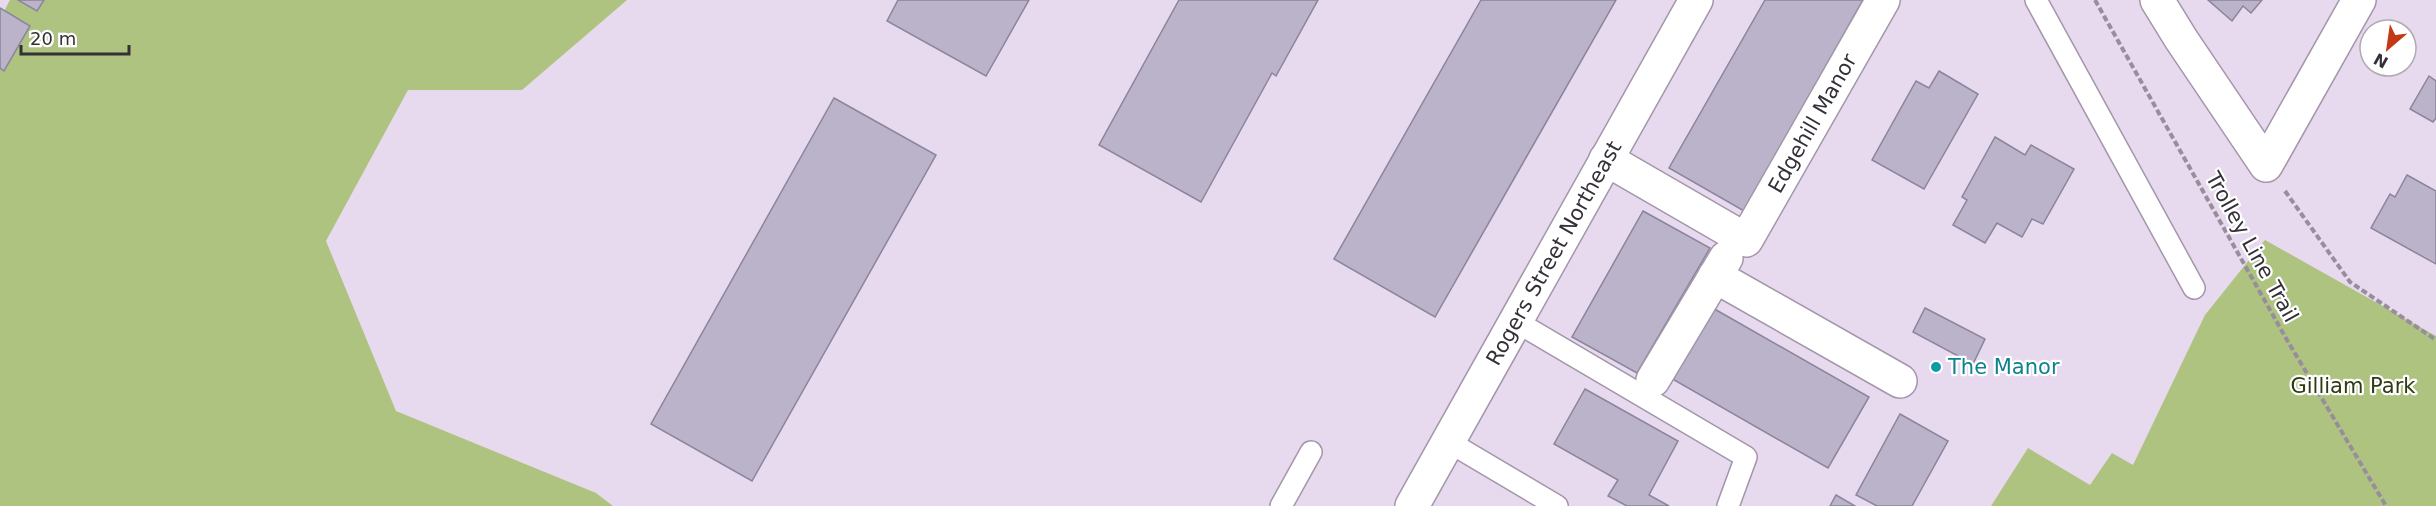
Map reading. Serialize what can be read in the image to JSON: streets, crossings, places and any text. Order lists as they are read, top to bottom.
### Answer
{
  "streets": {
    "street": ["Edgehill Manor", "Rogers Street Northeast"],
    "path": ["Trolley Line Trail"]
  },
  "parks": ["Gilliam Park"],
  "places": ["The Manor"],
  "scale_bar": "20 m",
  "north": "bottom left"
}
